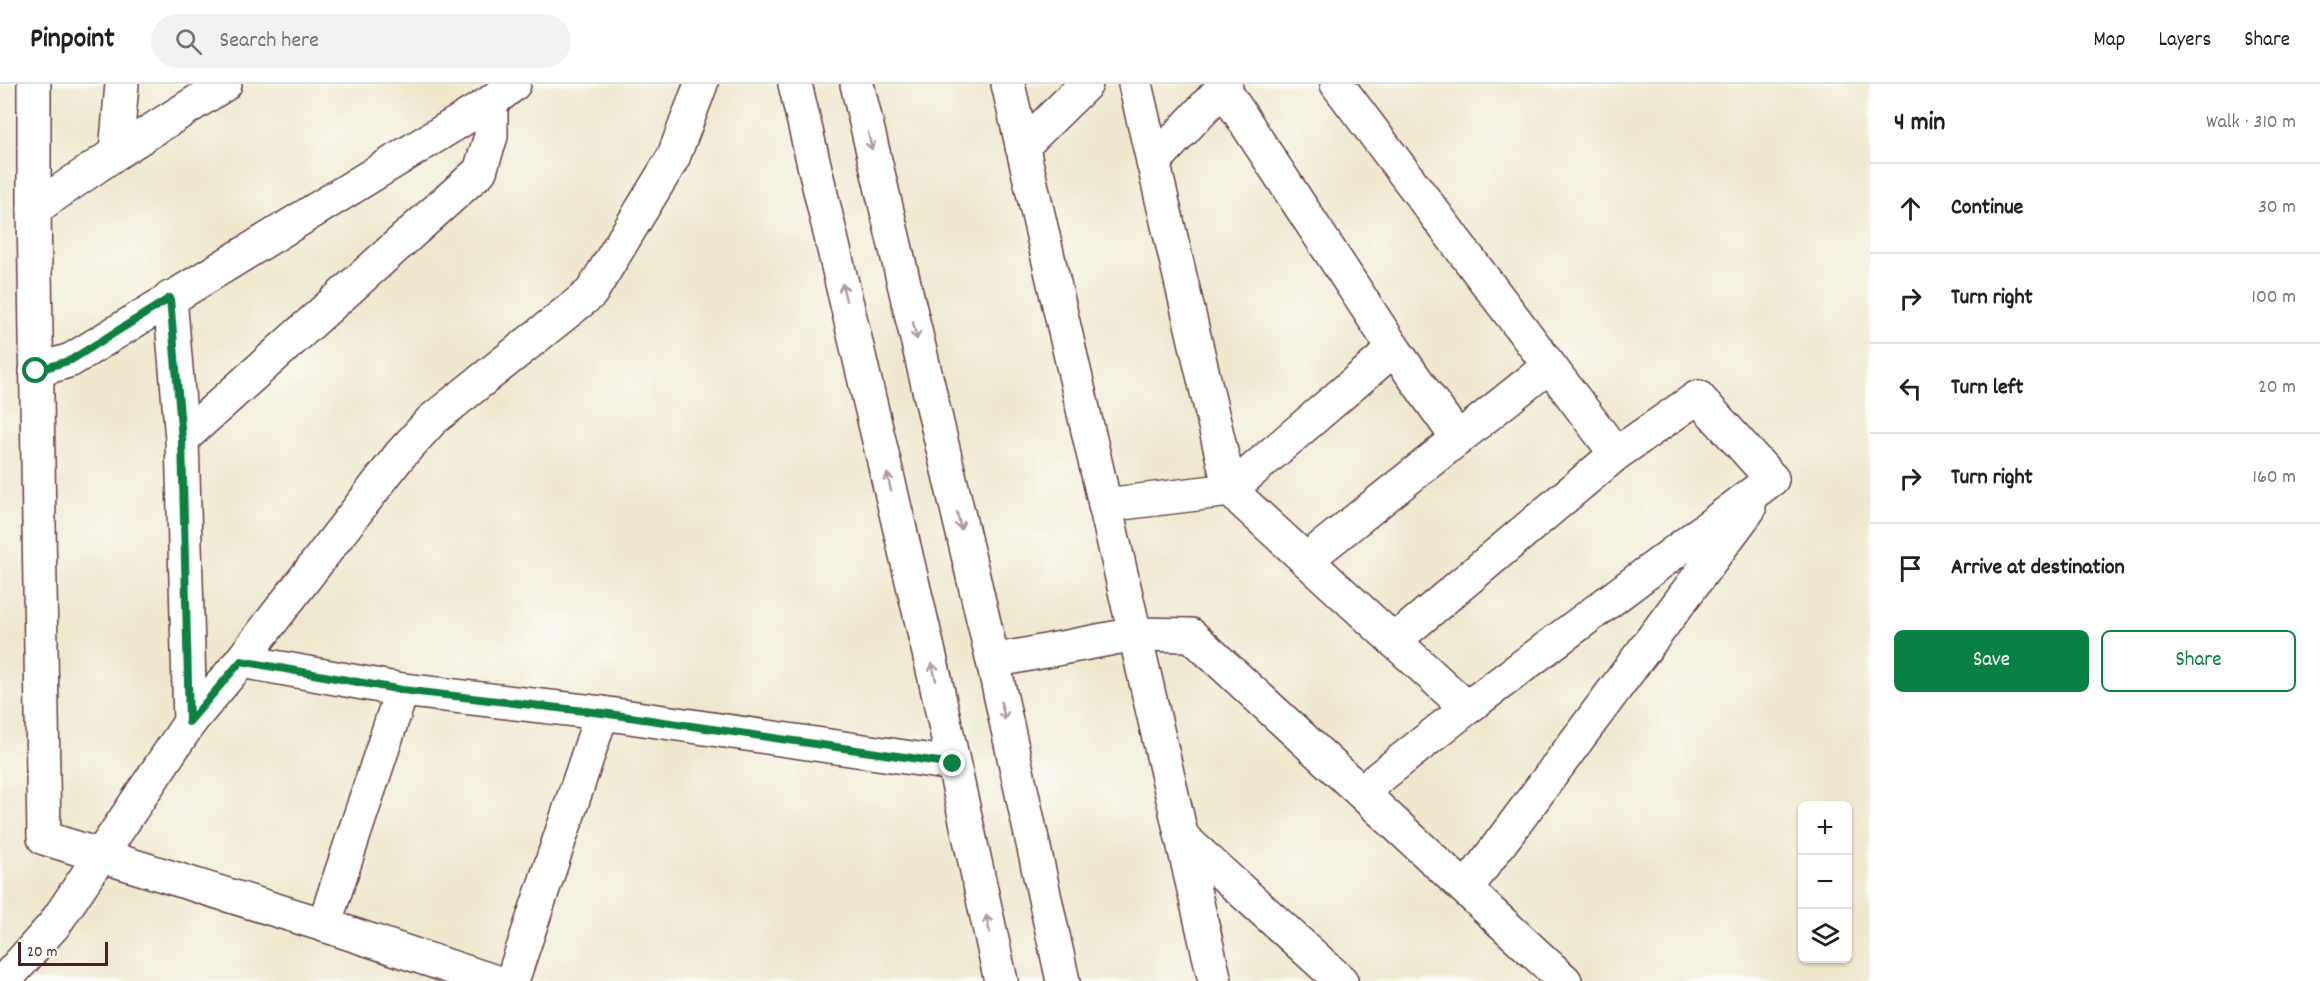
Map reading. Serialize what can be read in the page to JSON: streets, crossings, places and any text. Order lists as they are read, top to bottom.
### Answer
{
  "scale_bar": "20 m",
  "page": {
    "header": "Pinpoint",
    "search": "Search here",
    "nav": ["Map", "Layers", "Share"],
    "heading": ["4 min", "Walk · 310 m"],
    "list": [
      ["Continue", "30 m"],
      ["Turn right", "100 m"],
      ["Turn left", "20 m"],
      ["Turn right", "160 m"],
      "Arrive at destination"
    ],
    "buttons": ["Save", "Share"],
    "map_buttons": ["+", "−"],
    "scale": "20 m"
  }
}
